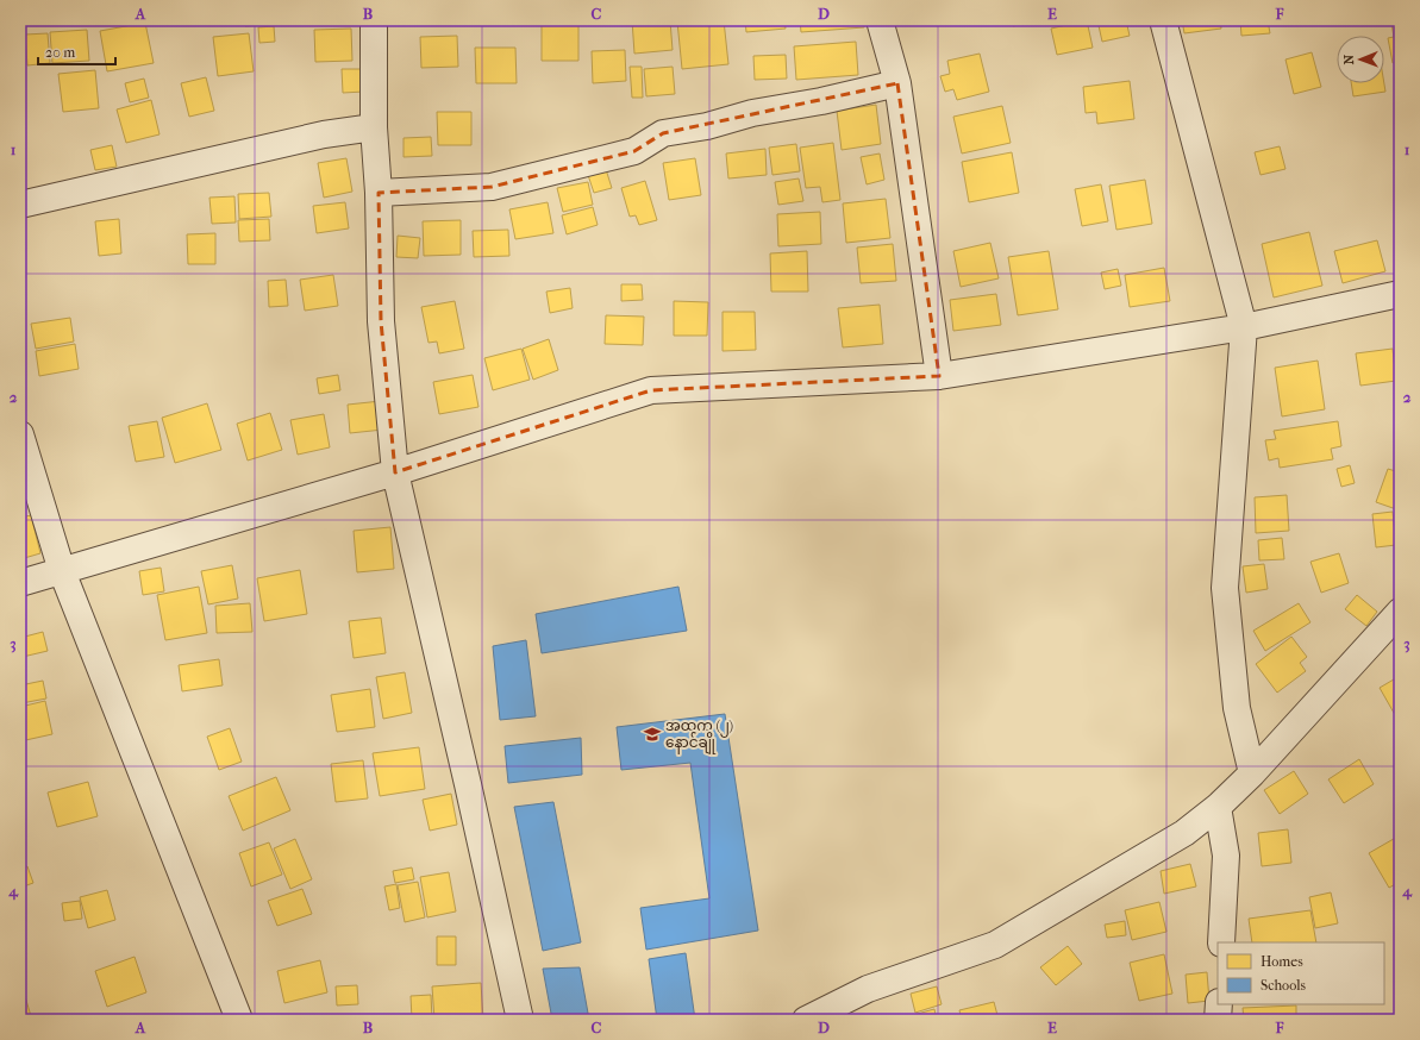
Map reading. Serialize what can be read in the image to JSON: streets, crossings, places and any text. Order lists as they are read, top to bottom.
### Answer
{
  "places": {
    "school or university": ["အထက (၂) နောင်ချို"]
  },
  "legend": ["Homes", "Schools"],
  "scale_bar": "20 m",
  "north": "left",
  "grid": {
    "columns": [
      "A",
      "B",
      "C",
      "D",
      "E",
      "F"
    ],
    "rows": [
      "1",
      "2",
      "3",
      "4"
    ]
  }
}
